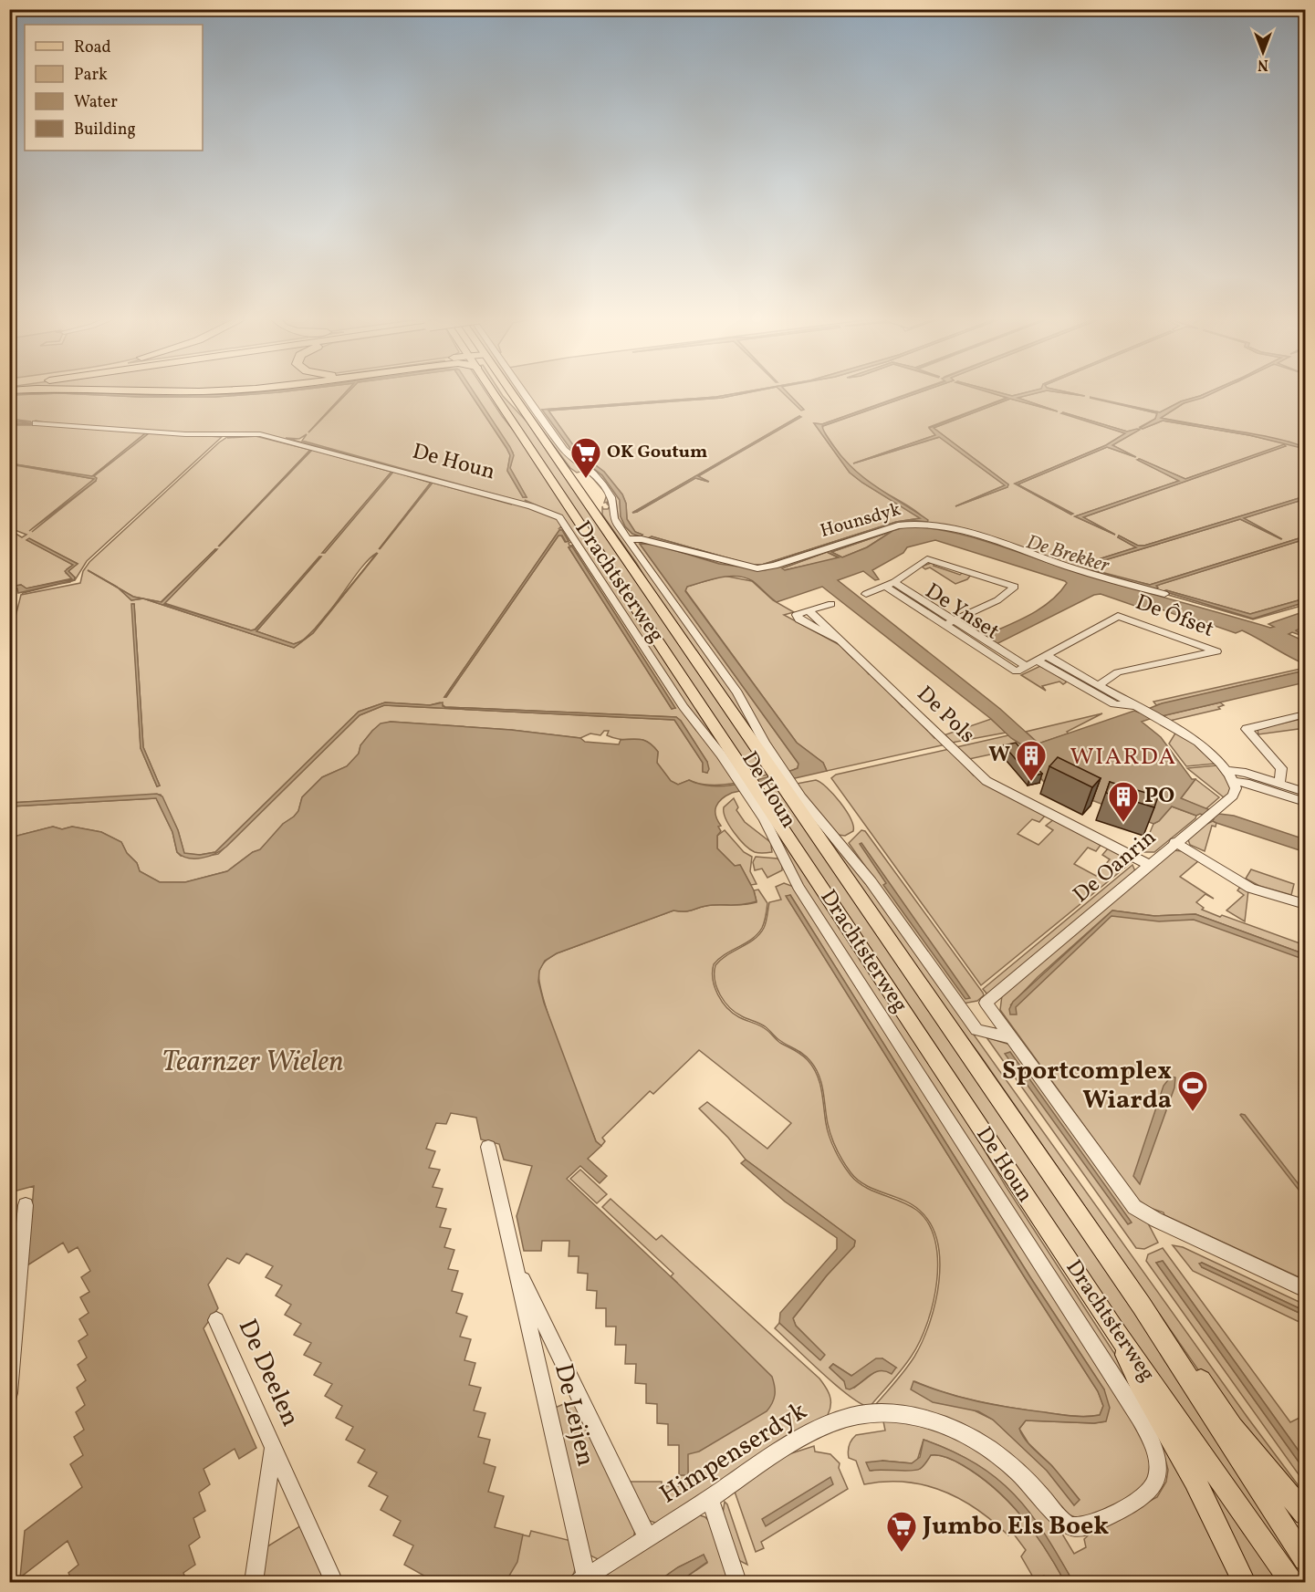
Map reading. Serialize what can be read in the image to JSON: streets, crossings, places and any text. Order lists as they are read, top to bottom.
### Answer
{
  "streets": {
    "main road": ["Drachtsterweg"],
    "street": [
      "De Houn",
      "Hounsdyk",
      "De Ynset",
      "De Ôfset",
      "De Pols",
      "De Oanrin",
      "De Deelen",
      "De Leijen",
      "Himpenserdyk"
    ]
  },
  "crossings": [
    ["De Houn", "Drachtsterweg"],
    ["De Houn", "Himpenserdyk"],
    ["Hounsdyk", "Drachtsterweg"],
    ["Drachtsterweg", "De Oanrin"],
    ["De Ynset", "De Ôfset"],
    ["De Pols", "De Oanrin"],
    ["De Leijen", "Himpenserdyk"]
  ],
  "districts": ["WIARDA"],
  "water": ["De Brekker", "Tearnzer Wielen"],
  "places": {
    "supermarket": ["OK Goutum", "Jumbo Els Boek"],
    "building": ["W", "PO"],
    "sports": ["Sportcomplex Wiarda"]
  },
  "legend": [
    "Road",
    "Park",
    "Water",
    "Building"
  ],
  "north": "bottom"
}
